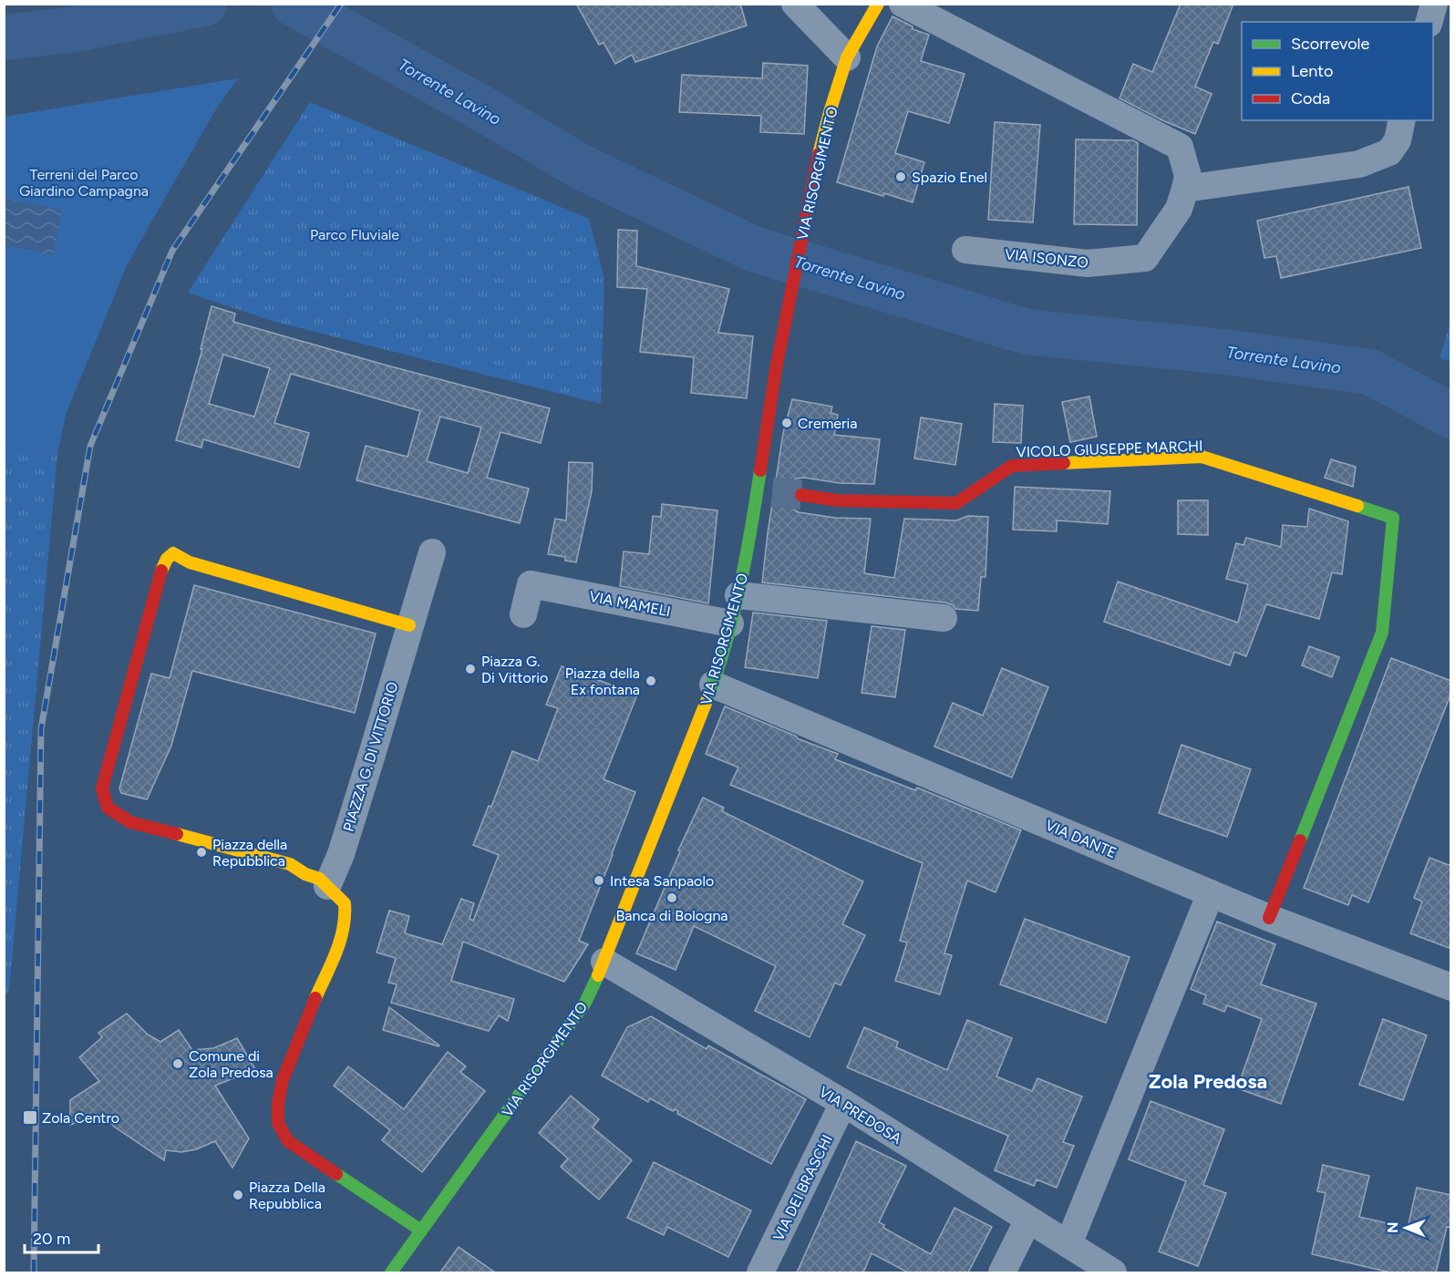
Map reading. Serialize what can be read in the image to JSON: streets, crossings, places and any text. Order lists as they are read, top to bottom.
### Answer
{
  "streets": {
    "street": [
      "VIA RISORGIMENTO",
      "VIA ISONZO",
      "VICOLO GIUSEPPE MARCHI",
      "VIA MAMELI",
      "PIAZZA G. DI VITTORIO",
      "VIA DANTE",
      "VIA PREDOSA",
      "VIA DEI BRASCHI"
    ]
  },
  "crossings": [
    ["VIA RISORGIMENTO", "VIA MAMELI"],
    ["VIA RISORGIMENTO", "VIA DANTE"],
    ["VIA RISORGIMENTO", "VIA PREDOSA"],
    ["VICOLO GIUSEPPE MARCHI", "VIA DANTE"],
    ["VIA PREDOSA", "VIA DEI BRASCHI"]
  ],
  "districts": ["Zola Predosa"],
  "water": ["Torrente Lavino"],
  "parks": ["Terreni del Parco Giardino Campagna", "Parco Fluviale"],
  "places": {
    "other": [
      "Spazio Enel",
      "Cremeria",
      "Piazza G. Di Vittorio",
      "Piazza della Ex fontana",
      "Piazza della Repubblica",
      "Intesa Sanpaolo",
      "Banca di Bologna",
      "Comune di Zola Predosa",
      "Piazza Della Repubblica"
    ],
    "transit": ["Zola Centro"]
  },
  "legend": ["Scorrevole", "Lento", "Coda"],
  "scale_bar": "20 m",
  "north": "left"
}
